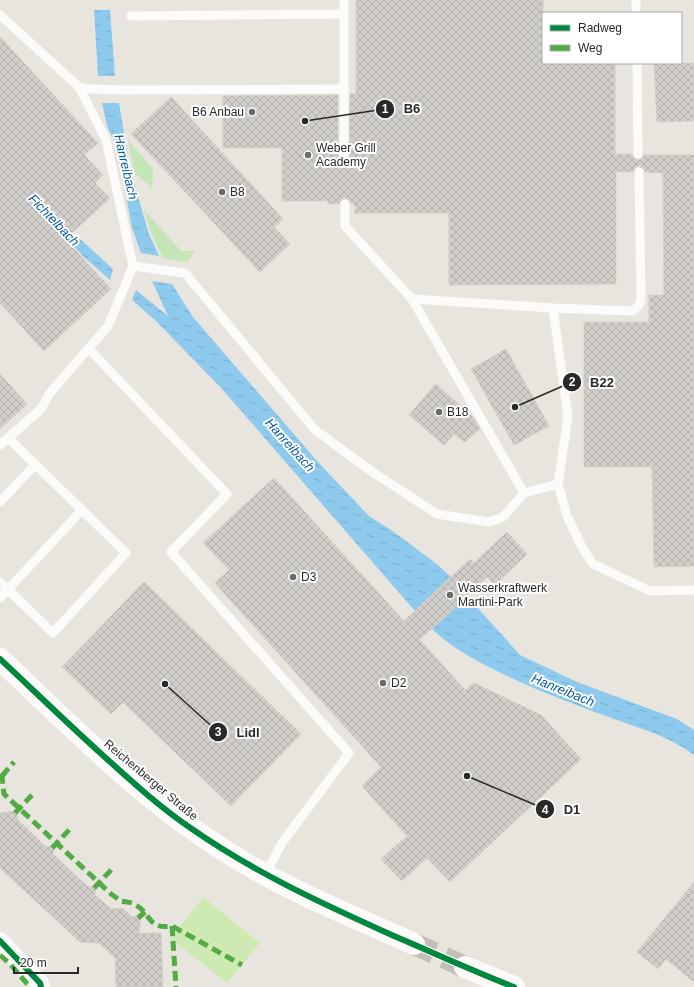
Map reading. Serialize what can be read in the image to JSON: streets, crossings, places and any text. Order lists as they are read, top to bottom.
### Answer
{
  "streets": {
    "street": ["Reichenberger Straße"]
  },
  "water": ["Hanreibach", "Fichtelbach"],
  "places": [
    "B6 Anbau",
    "B6",
    "Weber Grill Academy",
    "B8",
    "B22",
    "B18",
    "D3",
    "Wasserkraftwerk Martini-Park",
    "D2",
    "Lidl",
    "D1"
  ],
  "legend": ["Radweg", "Weg"],
  "scale_bar": "20 m"
}
